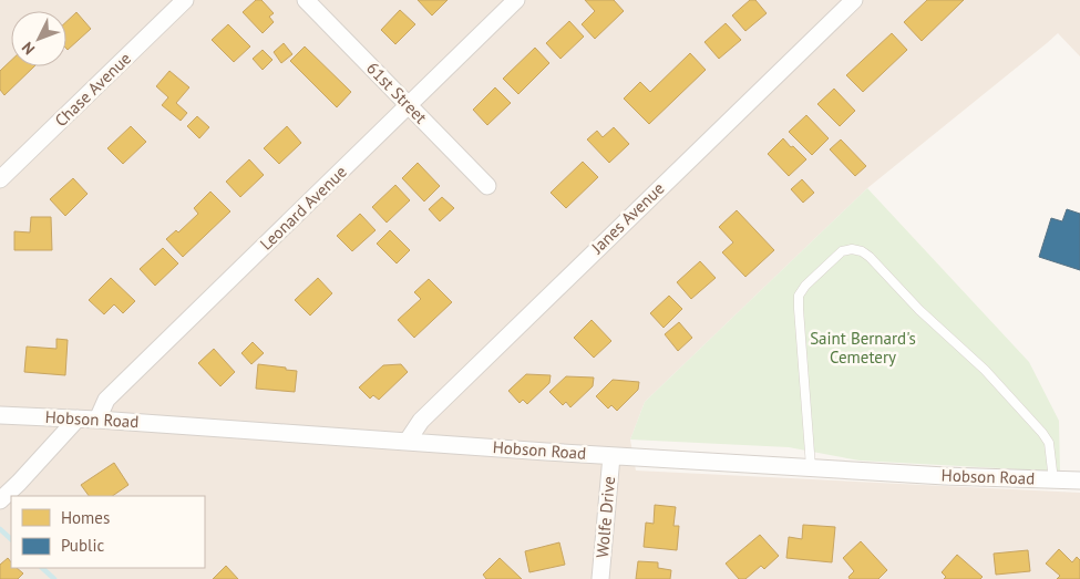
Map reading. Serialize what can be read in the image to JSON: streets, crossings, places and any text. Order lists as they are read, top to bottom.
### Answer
{
  "streets": {
    "street": [
      "Chase Avenue",
      "61st Street",
      "Leonard Avenue",
      "Janes Avenue",
      "Hobson Road",
      "Wolfe Drive"
    ]
  },
  "crossings": [
    ["61st Street", "Leonard Avenue"],
    ["Leonard Avenue", "Hobson Road"],
    ["Janes Avenue", "Hobson Road"],
    ["Hobson Road", "Wolfe Drive"]
  ],
  "parks": ["Saint Bernard's Cemetery"],
  "legend": ["Homes", "Public"],
  "north": "bottom left"
}
